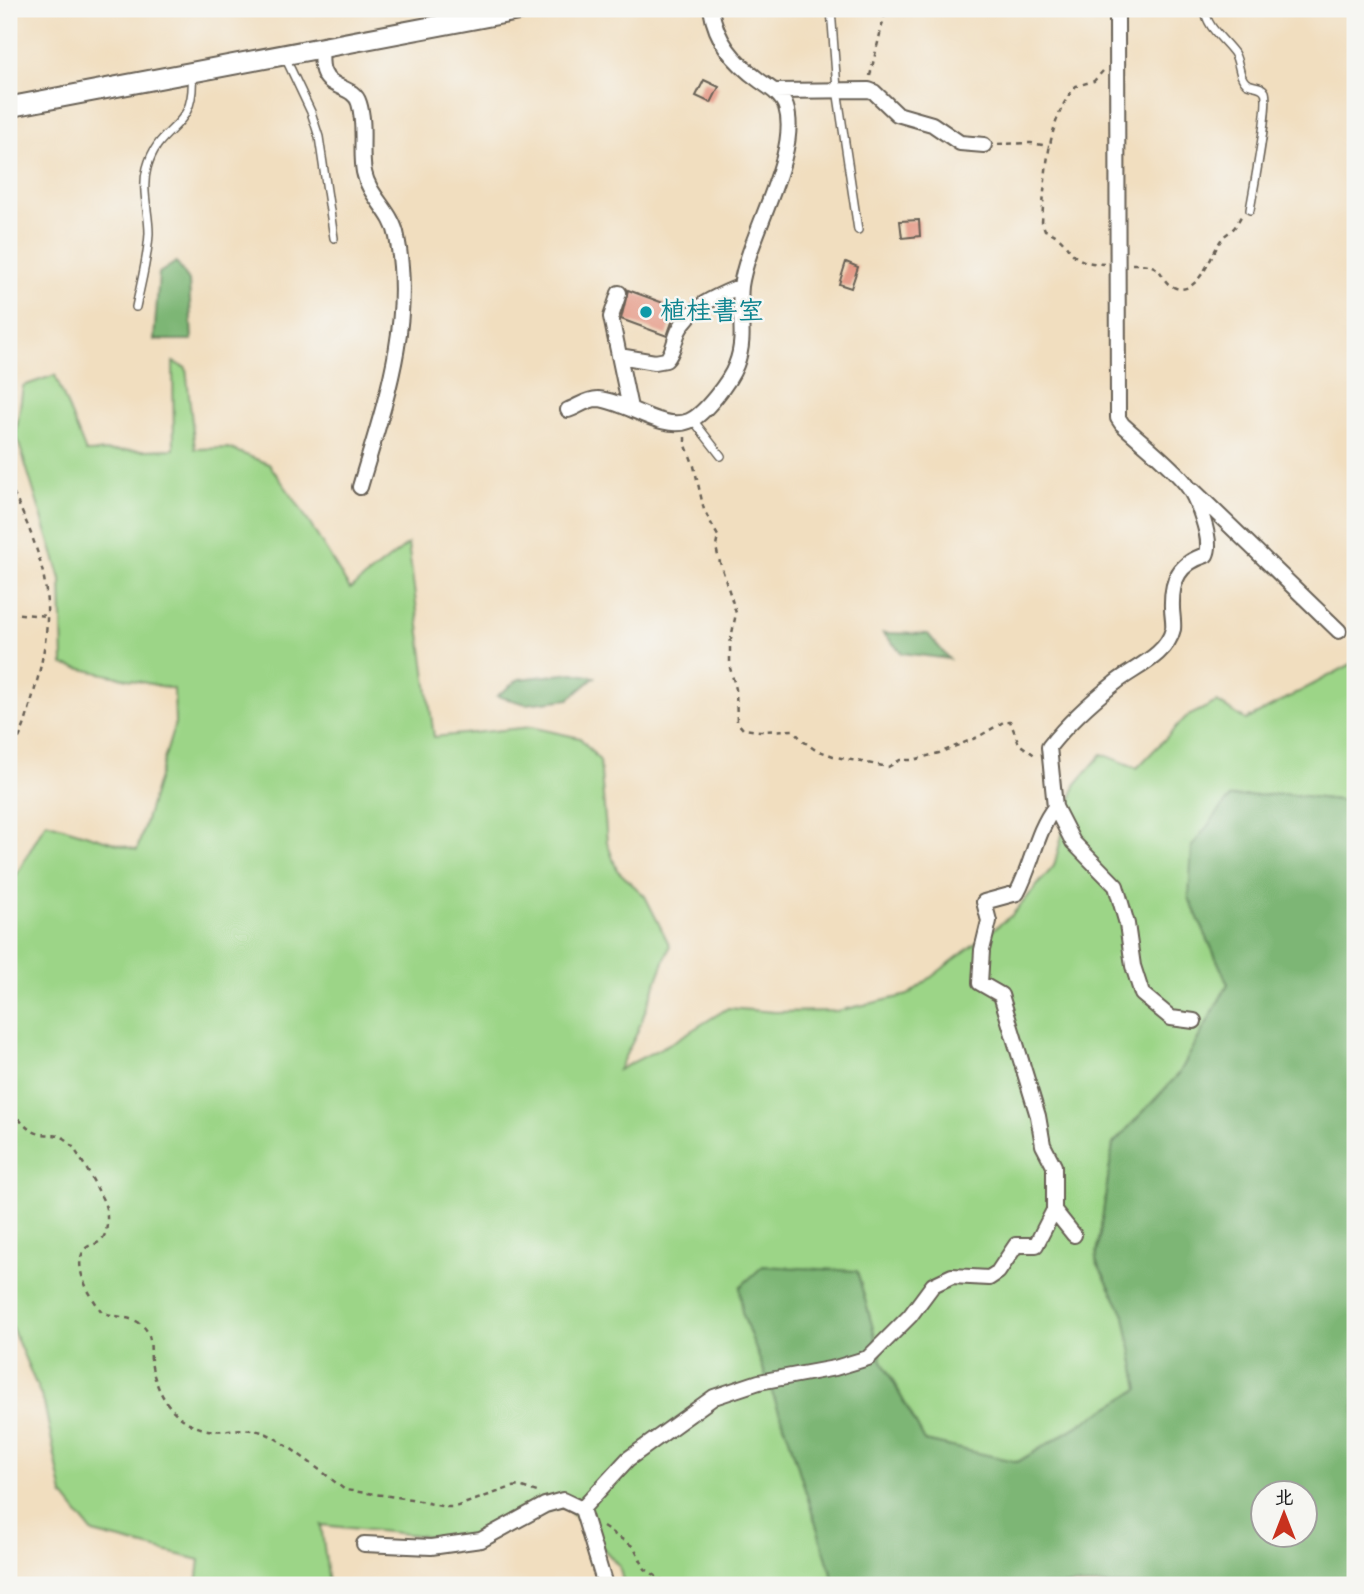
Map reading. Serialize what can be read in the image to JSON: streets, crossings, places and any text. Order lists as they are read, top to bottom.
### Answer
{
  "places": ["植桂書室"],
  "north": "top"
}
